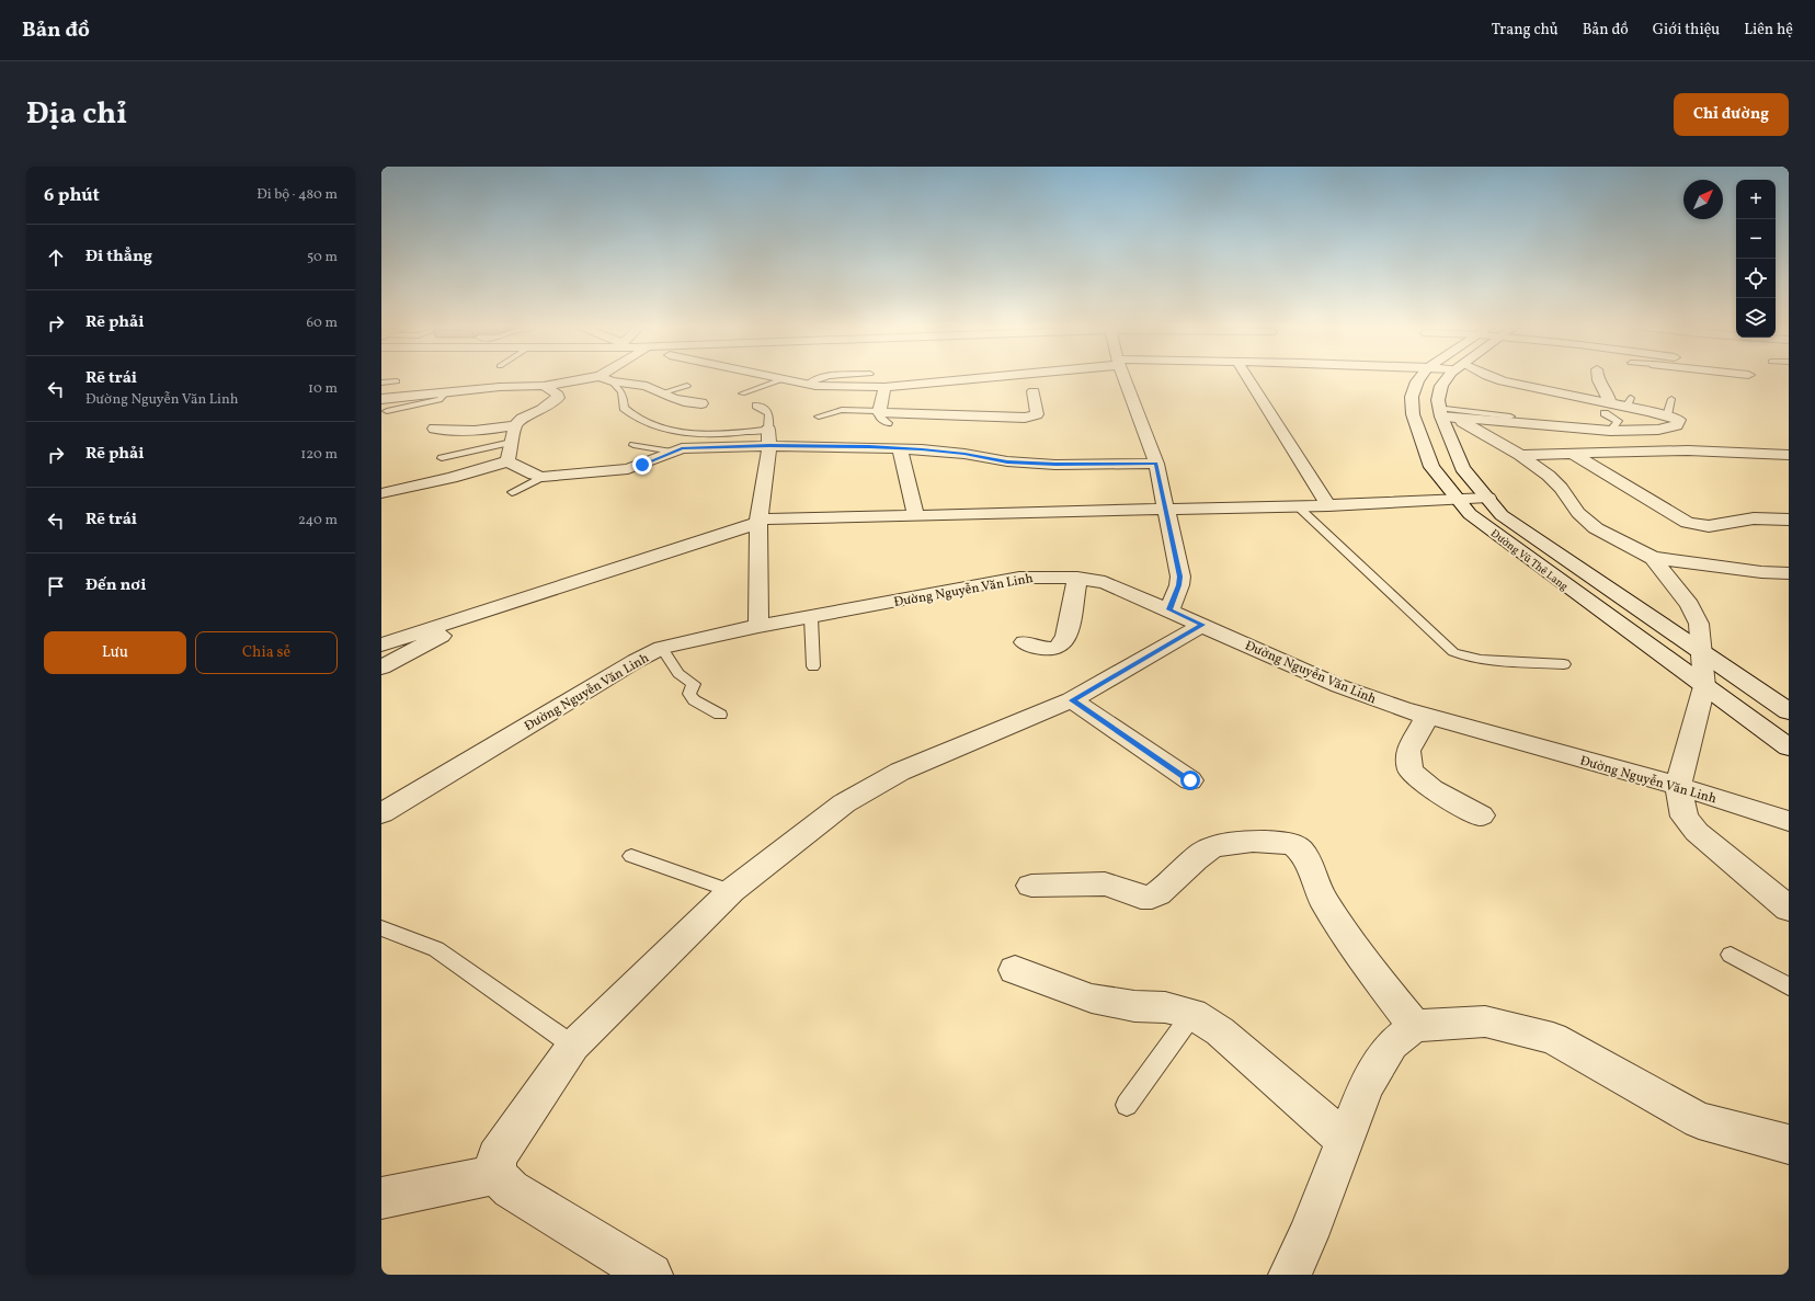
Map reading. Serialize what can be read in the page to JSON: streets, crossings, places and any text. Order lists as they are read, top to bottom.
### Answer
{
  "streets": {
    "street": ["Đường Vũ Thê Lang", "Đường Nguyễn Văn Linh"]
  },
  "north": "top right",
  "page": {
    "header": "Bản đồ",
    "nav": [
      "Trang chủ",
      "Bản đồ",
      "Giới thiệu",
      "Liên hệ"
    ],
    "title": "Địa chỉ",
    "buttons": [
      "Chỉ đường",
      ["Lưu", "Chia sẻ"]
    ],
    "heading": ["6 phút", "Đi bộ · 480 m"],
    "map_buttons": ["+", "−"],
    "list": [
      ["Đi thẳng", "50 m"],
      ["Rẽ phải", "60 m"],
      ["Rẽ trái", "Đường Nguyễn Văn Linh", "10 m"],
      ["Rẽ phải", "120 m"],
      ["Rẽ trái", "240 m"],
      "Đến nơi"
    ]
  }
}
